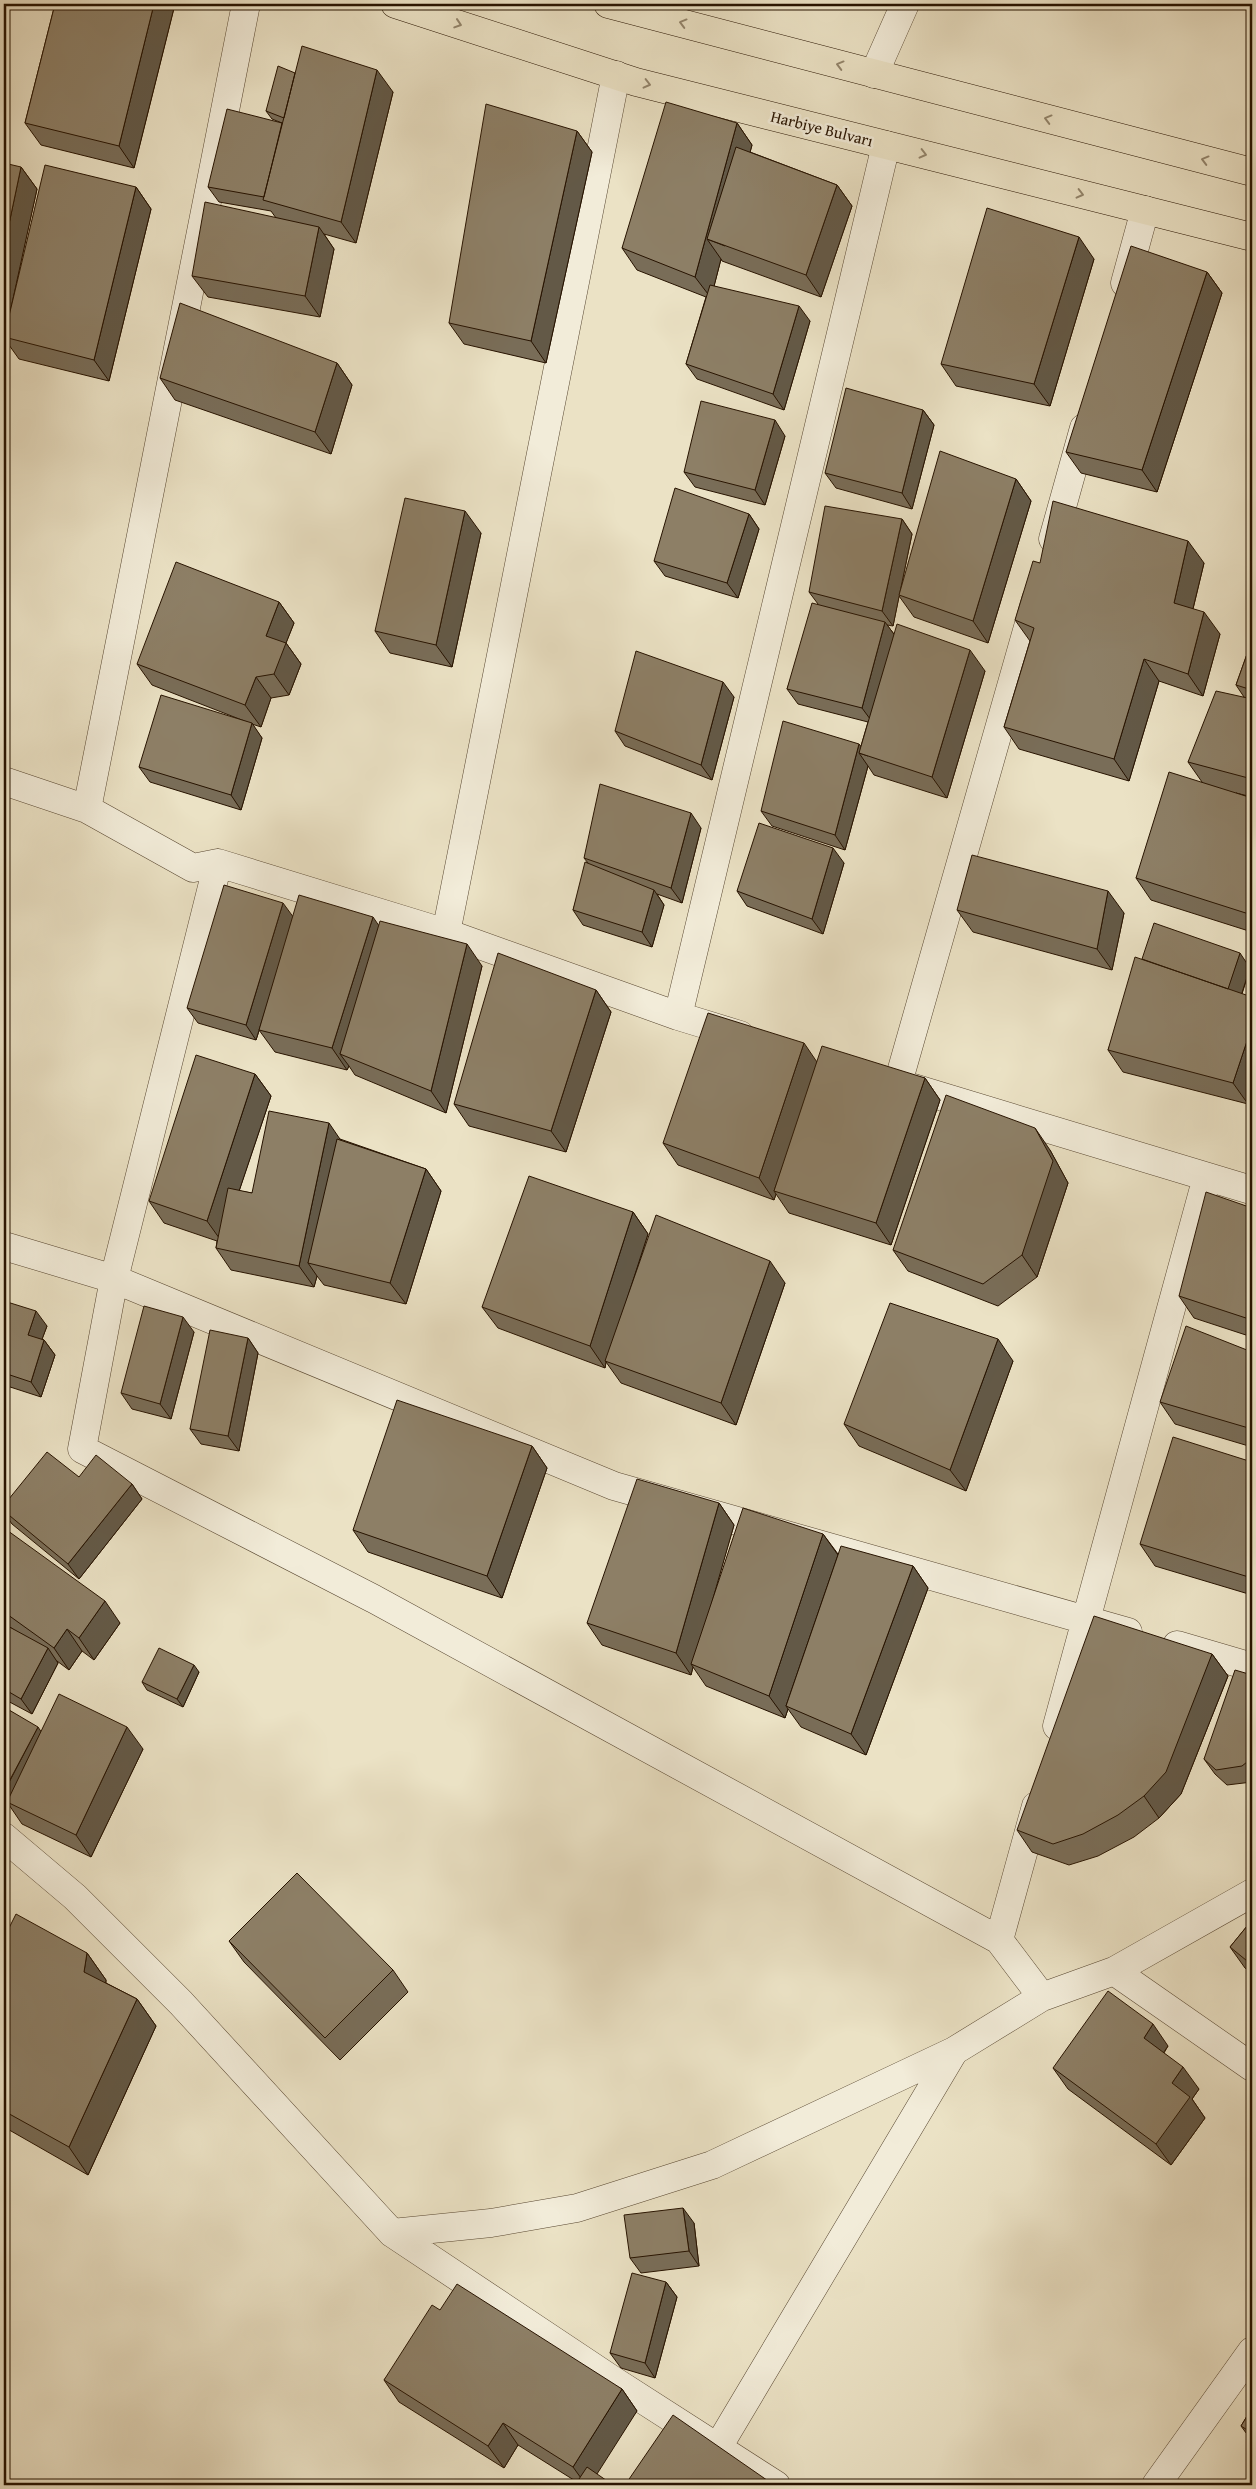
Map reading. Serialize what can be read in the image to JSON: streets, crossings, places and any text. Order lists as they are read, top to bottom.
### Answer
{
  "streets": {
    "main road": ["Harbiye Bulvarı"]
  }
}
